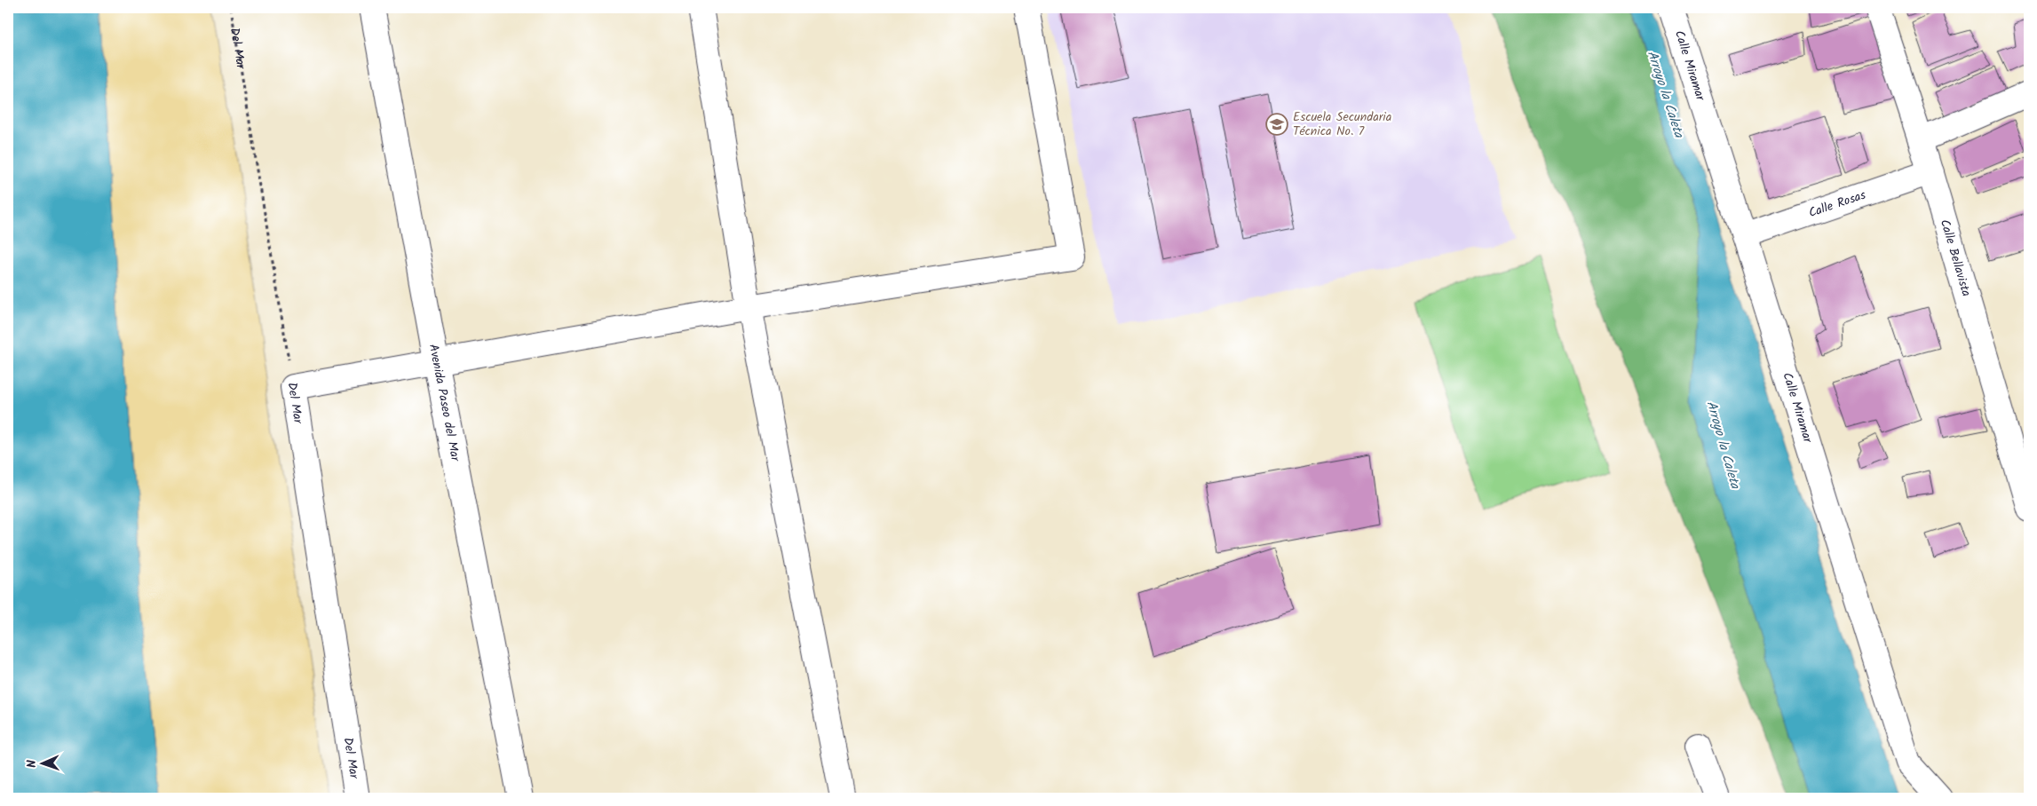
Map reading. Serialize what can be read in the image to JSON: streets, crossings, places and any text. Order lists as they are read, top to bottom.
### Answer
{
  "streets": {
    "street": [
      "Del Mar",
      "Calle Miramar",
      "Calle Rosas",
      "Calle Bellavista",
      "Avenida Paseo del Mar"
    ]
  },
  "crossings": [
    ["Calle Miramar", "Calle Rosas"],
    ["Calle Rosas", "Calle Bellavista"]
  ],
  "water": ["Arroyo la Caleta"],
  "places": {
    "school or university": ["Escuela Secundaria Técnica No. 7"]
  },
  "north": "left"
}
